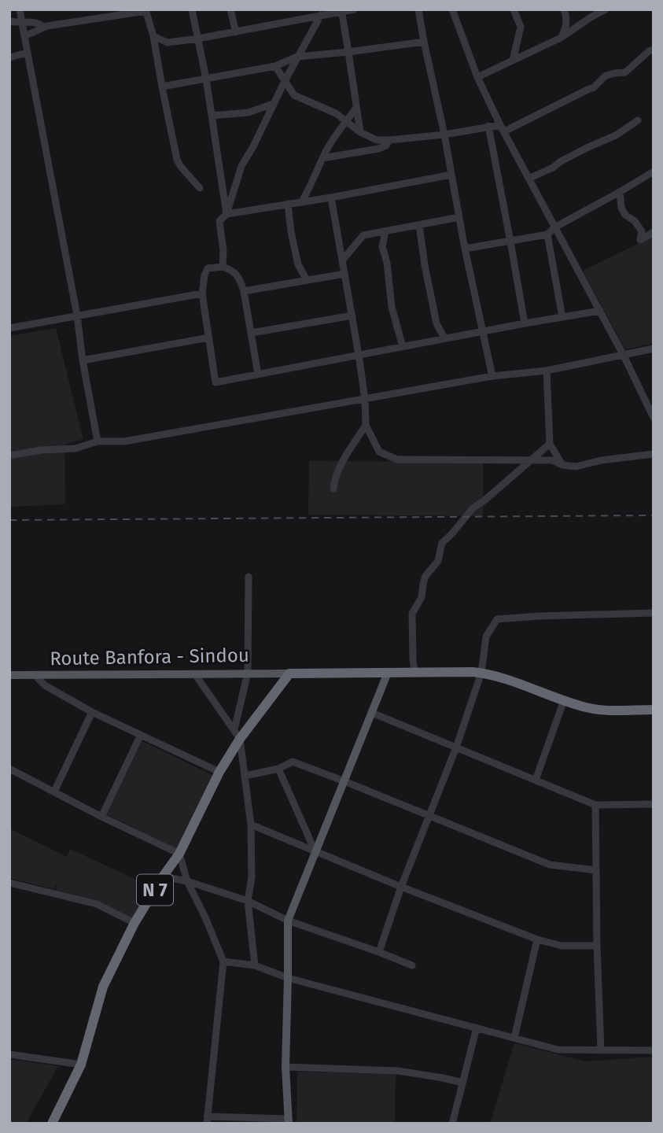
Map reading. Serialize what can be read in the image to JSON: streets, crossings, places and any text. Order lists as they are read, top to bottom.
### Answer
{
  "streets": {
    "highway": ["N 7"],
    "main road": ["Route Banfora - Sindou"]
  },
  "crossings": [
    ["Route Banfora - Sindou", "N 7"]
  ]
}
